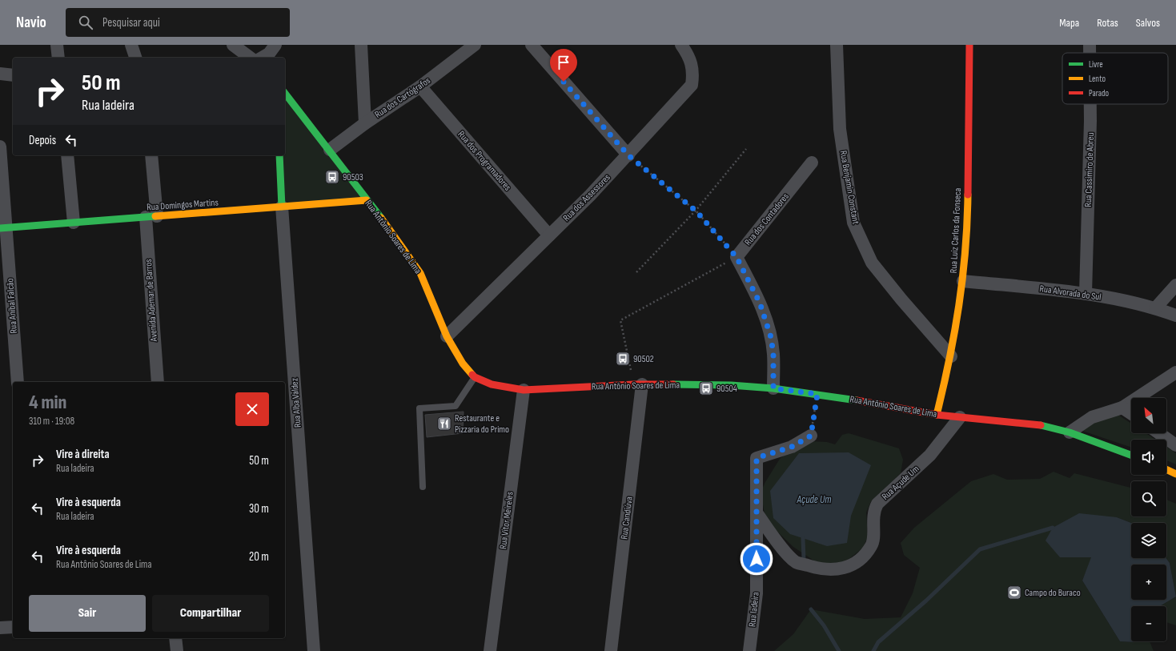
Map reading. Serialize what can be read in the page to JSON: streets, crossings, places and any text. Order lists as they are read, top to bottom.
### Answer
{
  "streets": {
    "street": [
      "Rua dos Cartógrafos",
      "Rua dos Programadores",
      "Rua Cassimiro de Abreu",
      "Rua Benjamin Constant",
      "Rua dos Assessores",
      "Rua Domingos Martins",
      "Rua dos Contadores",
      "Rua Luiz Carlos da Fonseca",
      "Rua Antônio Soares de Lima",
      "Rua Alvorada do Sul",
      "Avenida Ademar de Barros",
      "Rua Aníbal Falcão",
      "Rua Alba Valdez",
      "Rua Açude Um",
      "Rua Candiúva",
      "Rua Vítor Meireles",
      "Rua ladeira"
    ]
  },
  "crossings": [
    ["Rua dos Cartógrafos", "Rua dos Programadores"],
    ["Rua dos Cartógrafos", "Rua Antônio Soares de Lima"],
    ["Rua dos Programadores", "Rua dos Assessores"],
    ["Rua Cassimiro de Abreu", "Rua Alvorada do Sul"],
    ["Rua Benjamin Constant", "Rua Luiz Carlos da Fonseca"],
    ["Rua dos Assessores", "Rua Antônio Soares de Lima"],
    ["Rua Domingos Martins", "Rua Antônio Soares de Lima"],
    ["Rua Domingos Martins", "Avenida Ademar de Barros"],
    ["Rua Domingos Martins", "Rua Aníbal Falcão"],
    ["Rua Domingos Martins", "Rua Alba Valdez"],
    ["Rua Luiz Carlos da Fonseca", "Rua Antônio Soares de Lima"],
    ["Rua Luiz Carlos da Fonseca", "Rua Alvorada do Sul"],
    ["Rua Antônio Soares de Lima", "Rua Açude Um"],
    ["Rua Antônio Soares de Lima", "Rua Candiúva"],
    ["Rua Antônio Soares de Lima", "Rua Vítor Meireles"],
    ["Rua Açude Um", "Rua ladeira"]
  ],
  "water": ["Açude Um"],
  "places": {
    "bus stop": ["90503", "90502", "90504"],
    "restaurant": ["Restaurante e Pizzaria do Primo"],
    "sports": ["Campo do Buraco"]
  },
  "legend": ["Livre", "Lento", "Parado"],
  "north": "top left",
  "page": {
    "header": "Navio",
    "search": "Pesquisar aqui",
    "nav": ["Mapa", "Rotas", "Salvos"],
    "turn": ["50 m", "Rua ladeira"],
    "then": "Depois",
    "heading": ["4 min", "310 m · 19:08"],
    "map_buttons": ["+", "−"],
    "list": [
      {
        "name": "Vire à direita",
        "note": "Rua ladeira",
        "value": "50 m"
      },
      {
        "name": "Vire à esquerda",
        "note": "Rua ladeira",
        "value": "30 m"
      },
      {
        "name": "Vire à esquerda",
        "note": "Rua Antônio Soares de Lima",
        "value": "20 m"
      }
    ],
    "buttons": ["Sair", "Compartilhar"]
  }
}
